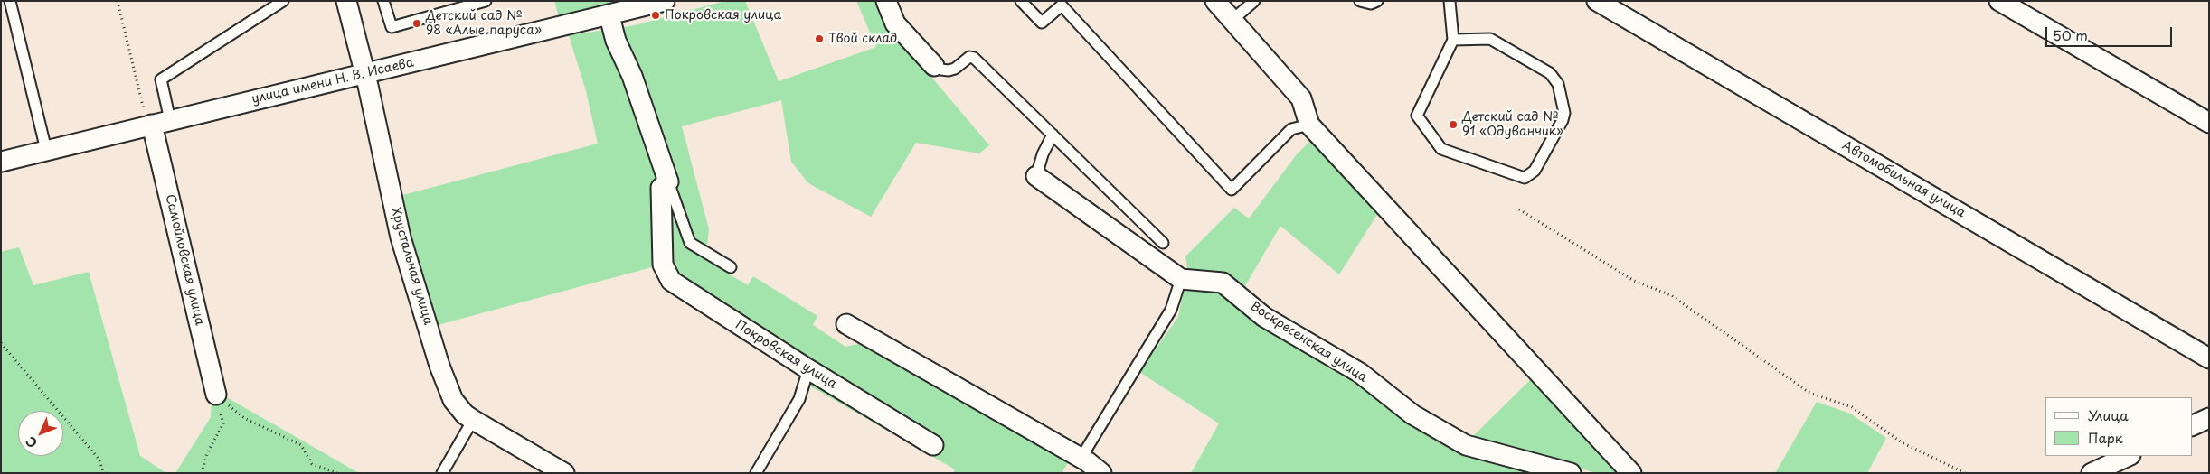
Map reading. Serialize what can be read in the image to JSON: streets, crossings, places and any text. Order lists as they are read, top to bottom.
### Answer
{
  "streets": {
    "street": [
      "улица имени Н. В. Исаева",
      "Автомобильная улица",
      "Самойловская улица",
      "Хрустальная улица",
      "Воскресенская улица",
      "Покровская улица"
    ]
  },
  "crossings": [
    ["улица имени Н. В. Исаева", "Самойловская улица"],
    ["улица имени Н. В. Исаева", "Хрустальная улица"]
  ],
  "places": [
    "Покровская улица",
    "Детский сад № 98 «Алые паруса»",
    "Твой склад",
    "Детский сад № 91 «Одуванчик»"
  ],
  "legend": ["Улица", "Парк"],
  "scale_bar": "50 m",
  "north": "bottom left"
}
